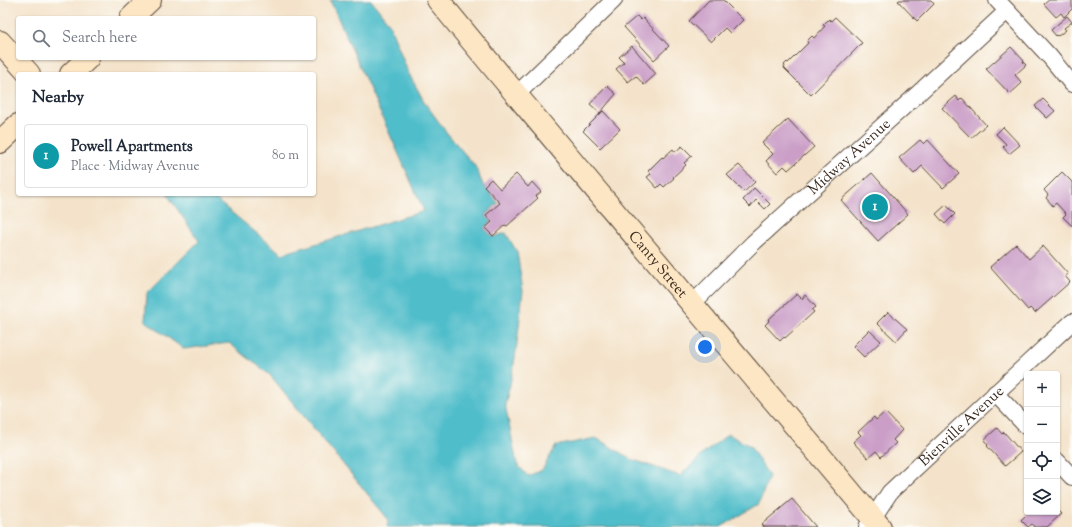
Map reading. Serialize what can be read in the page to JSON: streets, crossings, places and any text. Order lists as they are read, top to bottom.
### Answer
{
  "streets": {
    "street": ["Midway Avenue", "Canty Street", "Bienville Avenue"]
  },
  "crossings": [
    ["Midway Avenue", "Canty Street"],
    ["Canty Street", "Bienville Avenue"]
  ],
  "page": {
    "search": "Search here",
    "heading": "Nearby",
    "list": [
      {
        "mark": "1",
        "name": "Powell Apartments",
        "note": "Place · Midway Avenue",
        "value": "80 m"
      }
    ],
    "pins": "1",
    "map_buttons": ["+", "−"]
  }
}
